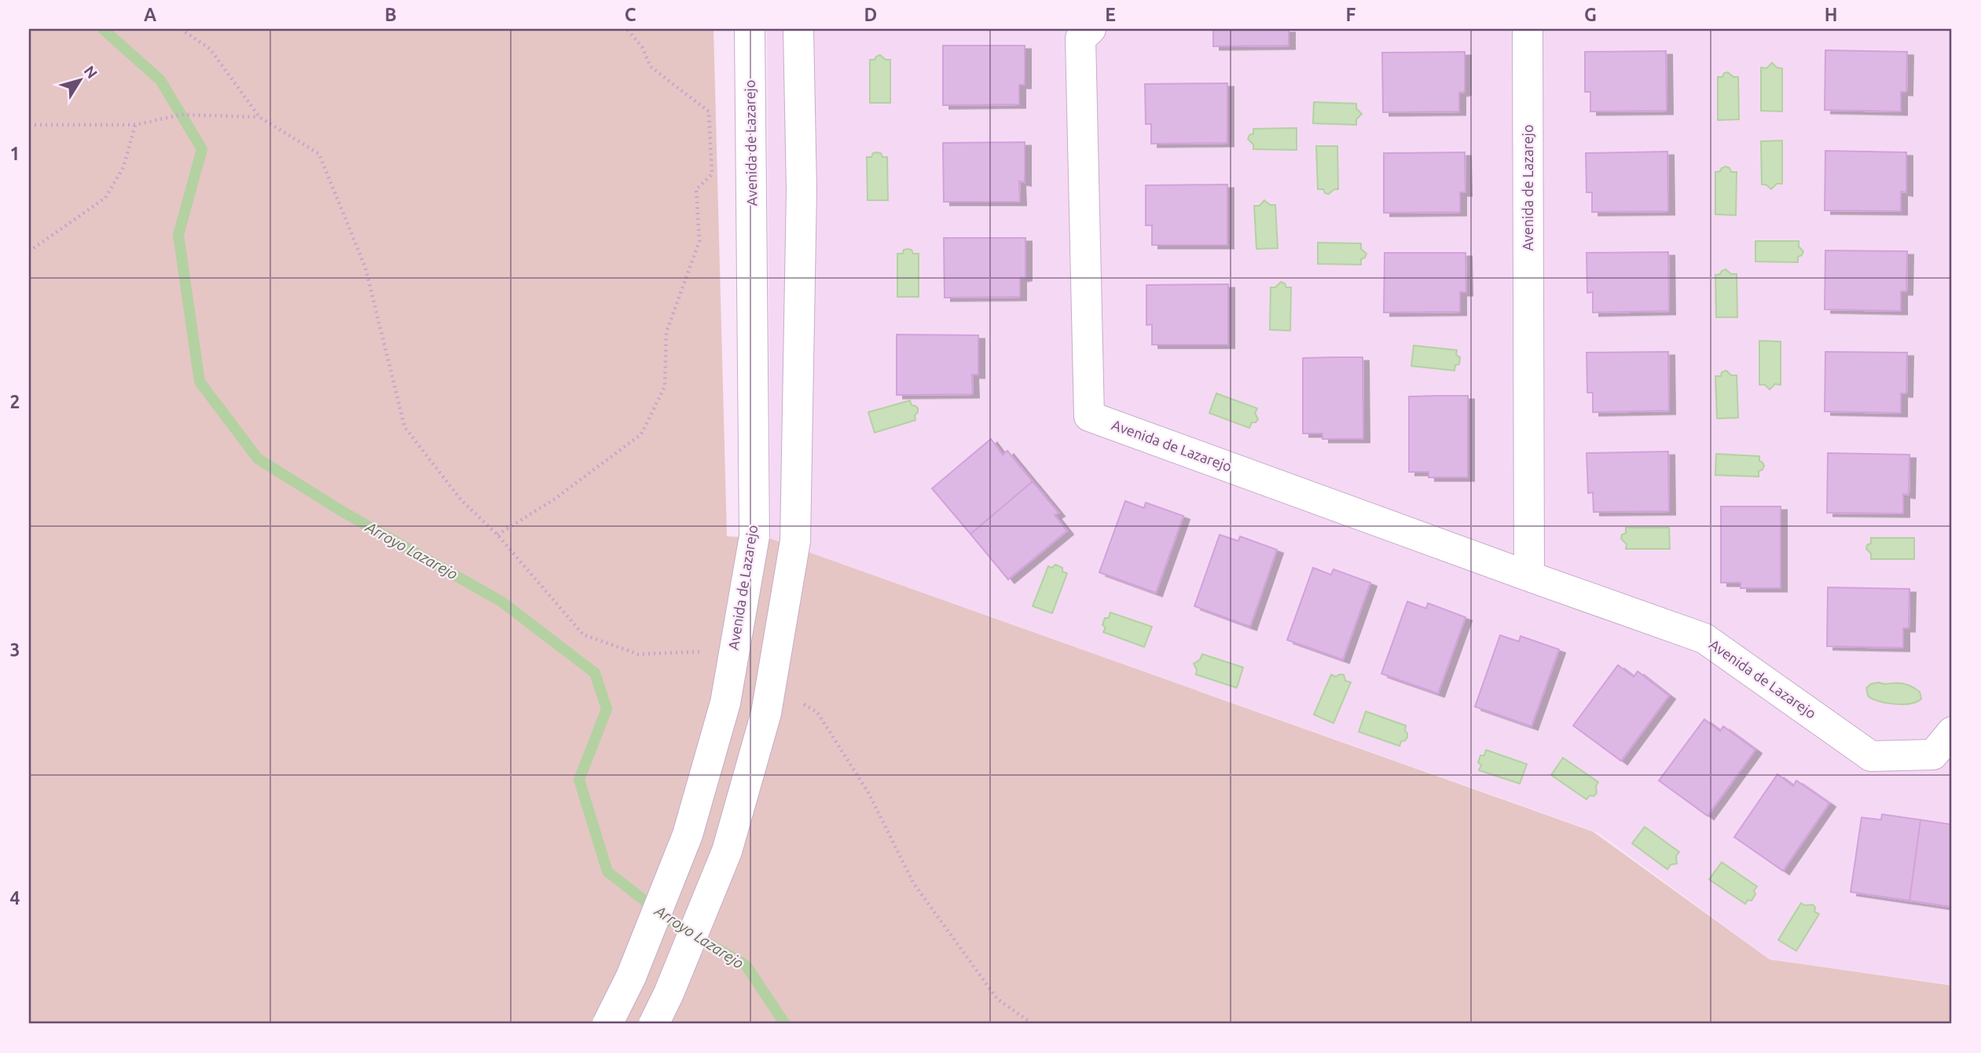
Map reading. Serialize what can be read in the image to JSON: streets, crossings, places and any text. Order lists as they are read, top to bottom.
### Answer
{
  "streets": {
    "street": ["Avenida de Lazarejo"]
  },
  "water": ["Arroyo Lazarejo"],
  "north": "top right",
  "grid": {
    "columns": [
      "A",
      "B",
      "C",
      "D",
      "E",
      "F",
      "G",
      "H"
    ],
    "rows": [
      "1",
      "2",
      "3",
      "4"
    ]
  }
}
